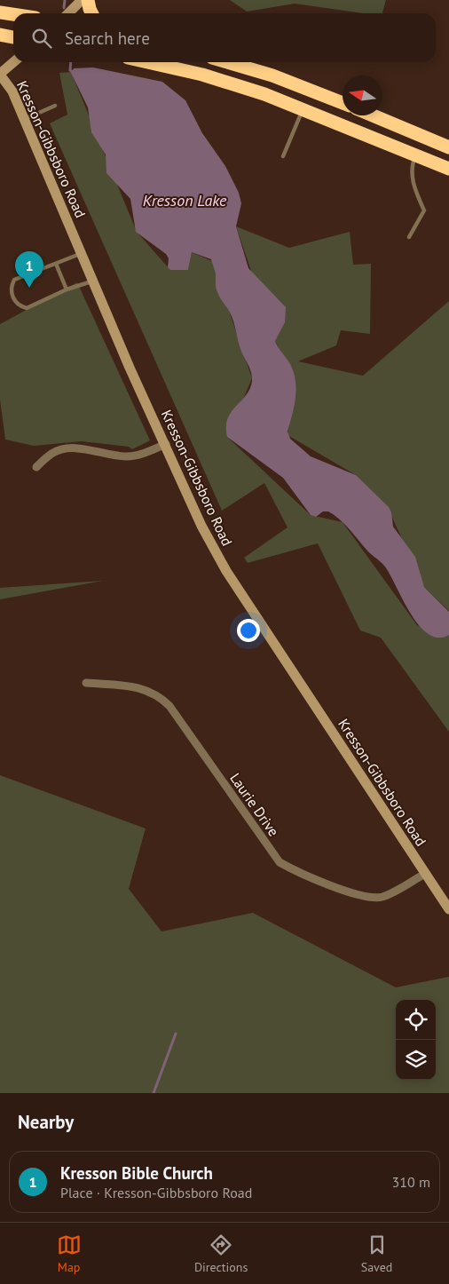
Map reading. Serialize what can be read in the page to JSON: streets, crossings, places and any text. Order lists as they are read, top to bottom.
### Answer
{
  "streets": {
    "street": ["Kresson-Gibbsboro Road", "Laurie Drive"]
  },
  "crossings": [
    ["Kresson-Gibbsboro Road", "Laurie Drive"]
  ],
  "water": ["Kresson Lake"],
  "north": "left",
  "page": {
    "search": "Search here",
    "pins": "1",
    "heading": "Nearby",
    "list": [
      {
        "mark": "1",
        "name": "Kresson Bible Church",
        "note": "Place · Kresson-Gibbsboro Road",
        "value": "310 m"
      }
    ],
    "nav": ["Map", "Directions", "Saved"]
  }
}
